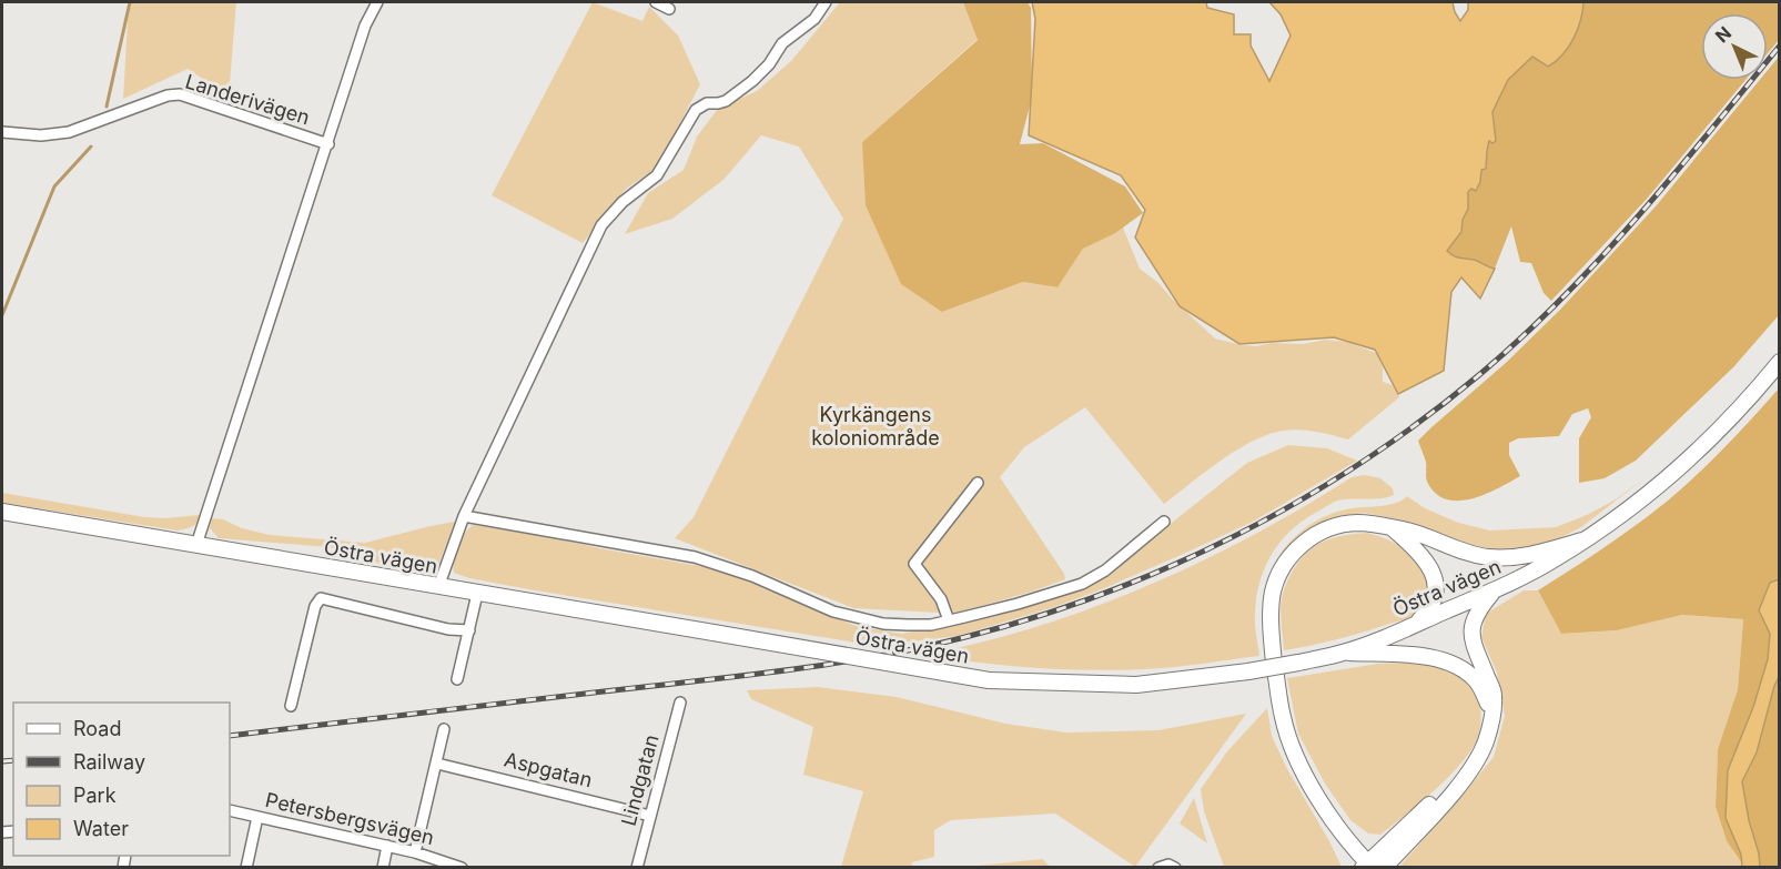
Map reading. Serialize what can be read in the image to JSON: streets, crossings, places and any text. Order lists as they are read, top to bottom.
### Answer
{
  "streets": {
    "street": [
      "Landerivägen",
      "Östra vägen",
      "Aspgatan",
      "Lindgatan",
      "Petersbergsvägen"
    ]
  },
  "crossings": [
    ["Aspgatan", "Lindgatan"]
  ],
  "parks": ["Kyrkängens koloniområde"],
  "legend": [
    "Road",
    "Railway",
    "Park",
    "Water"
  ],
  "north": "top left"
}
